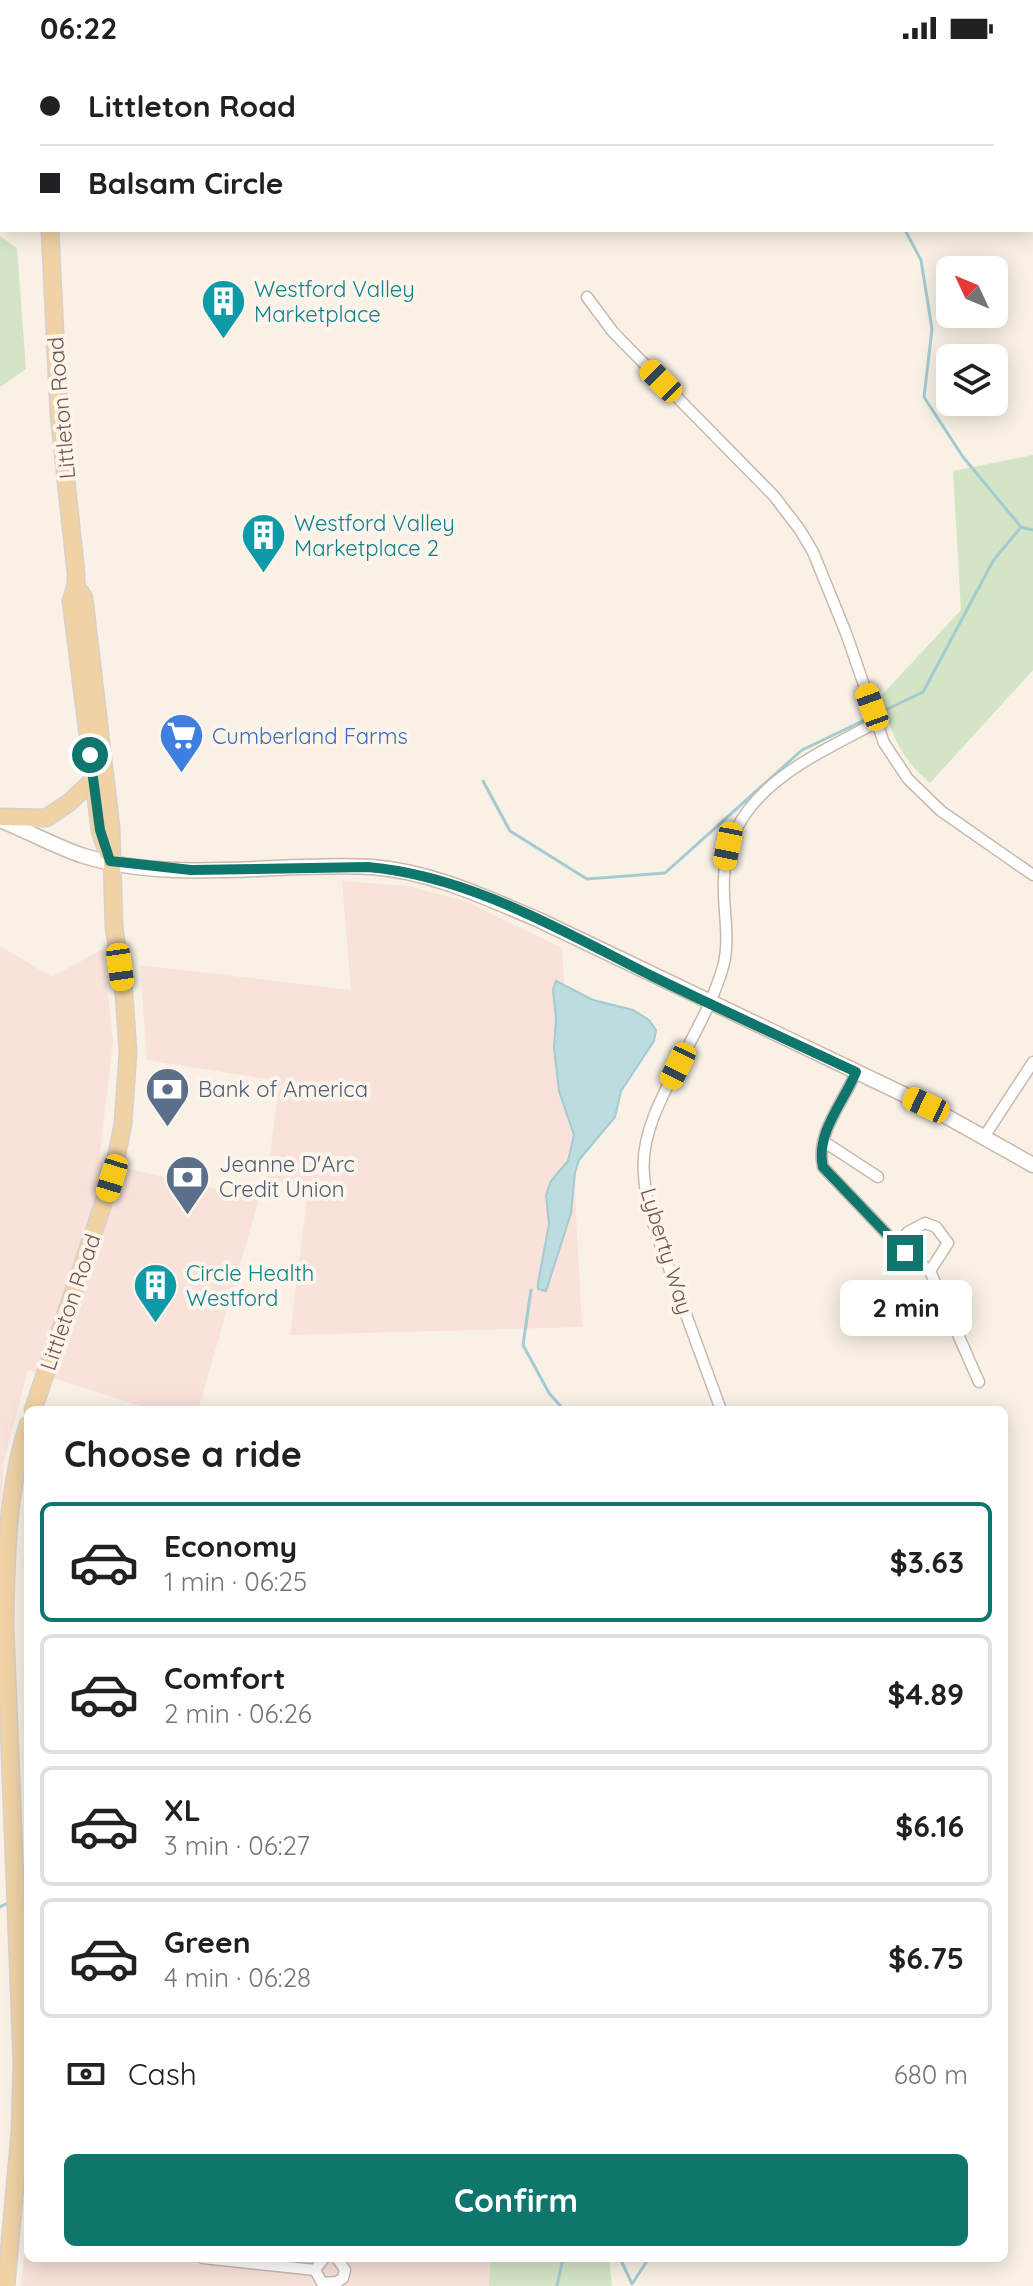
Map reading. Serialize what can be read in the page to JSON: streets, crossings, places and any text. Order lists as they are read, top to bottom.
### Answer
{
  "streets": {
    "main road": ["Littleton Road"],
    "street": ["Lyberty Way"]
  },
  "places": {
    "building": ["Westford Valley Marketplace", "Westford Valley Marketplace 2", "Circle Health Westford"],
    "supermarket": ["Cumberland Farms"],
    "bank": ["Bank of America", "Jeanne D'Arc Credit Union"]
  },
  "north": "top left",
  "page": {
    "status": "06:22",
    "banner": ["Littleton Road", "Balsam Circle"],
    "bubble": "2 min",
    "heading": "Choose a ride",
    "list": [
      {
        "name": "Economy",
        "note": "1 min · 06:25",
        "value": "$3.63"
      },
      {
        "name": "Comfort",
        "note": "2 min · 06:26",
        "value": "$4.89"
      },
      {
        "name": "XL",
        "note": "3 min · 06:27",
        "value": "$6.16"
      },
      {
        "name": "Green",
        "note": "4 min · 06:28",
        "value": "$6.75"
      }
    ],
    "pay": ["Cash", "680 m"],
    "buttons": "Confirm"
  }
}
